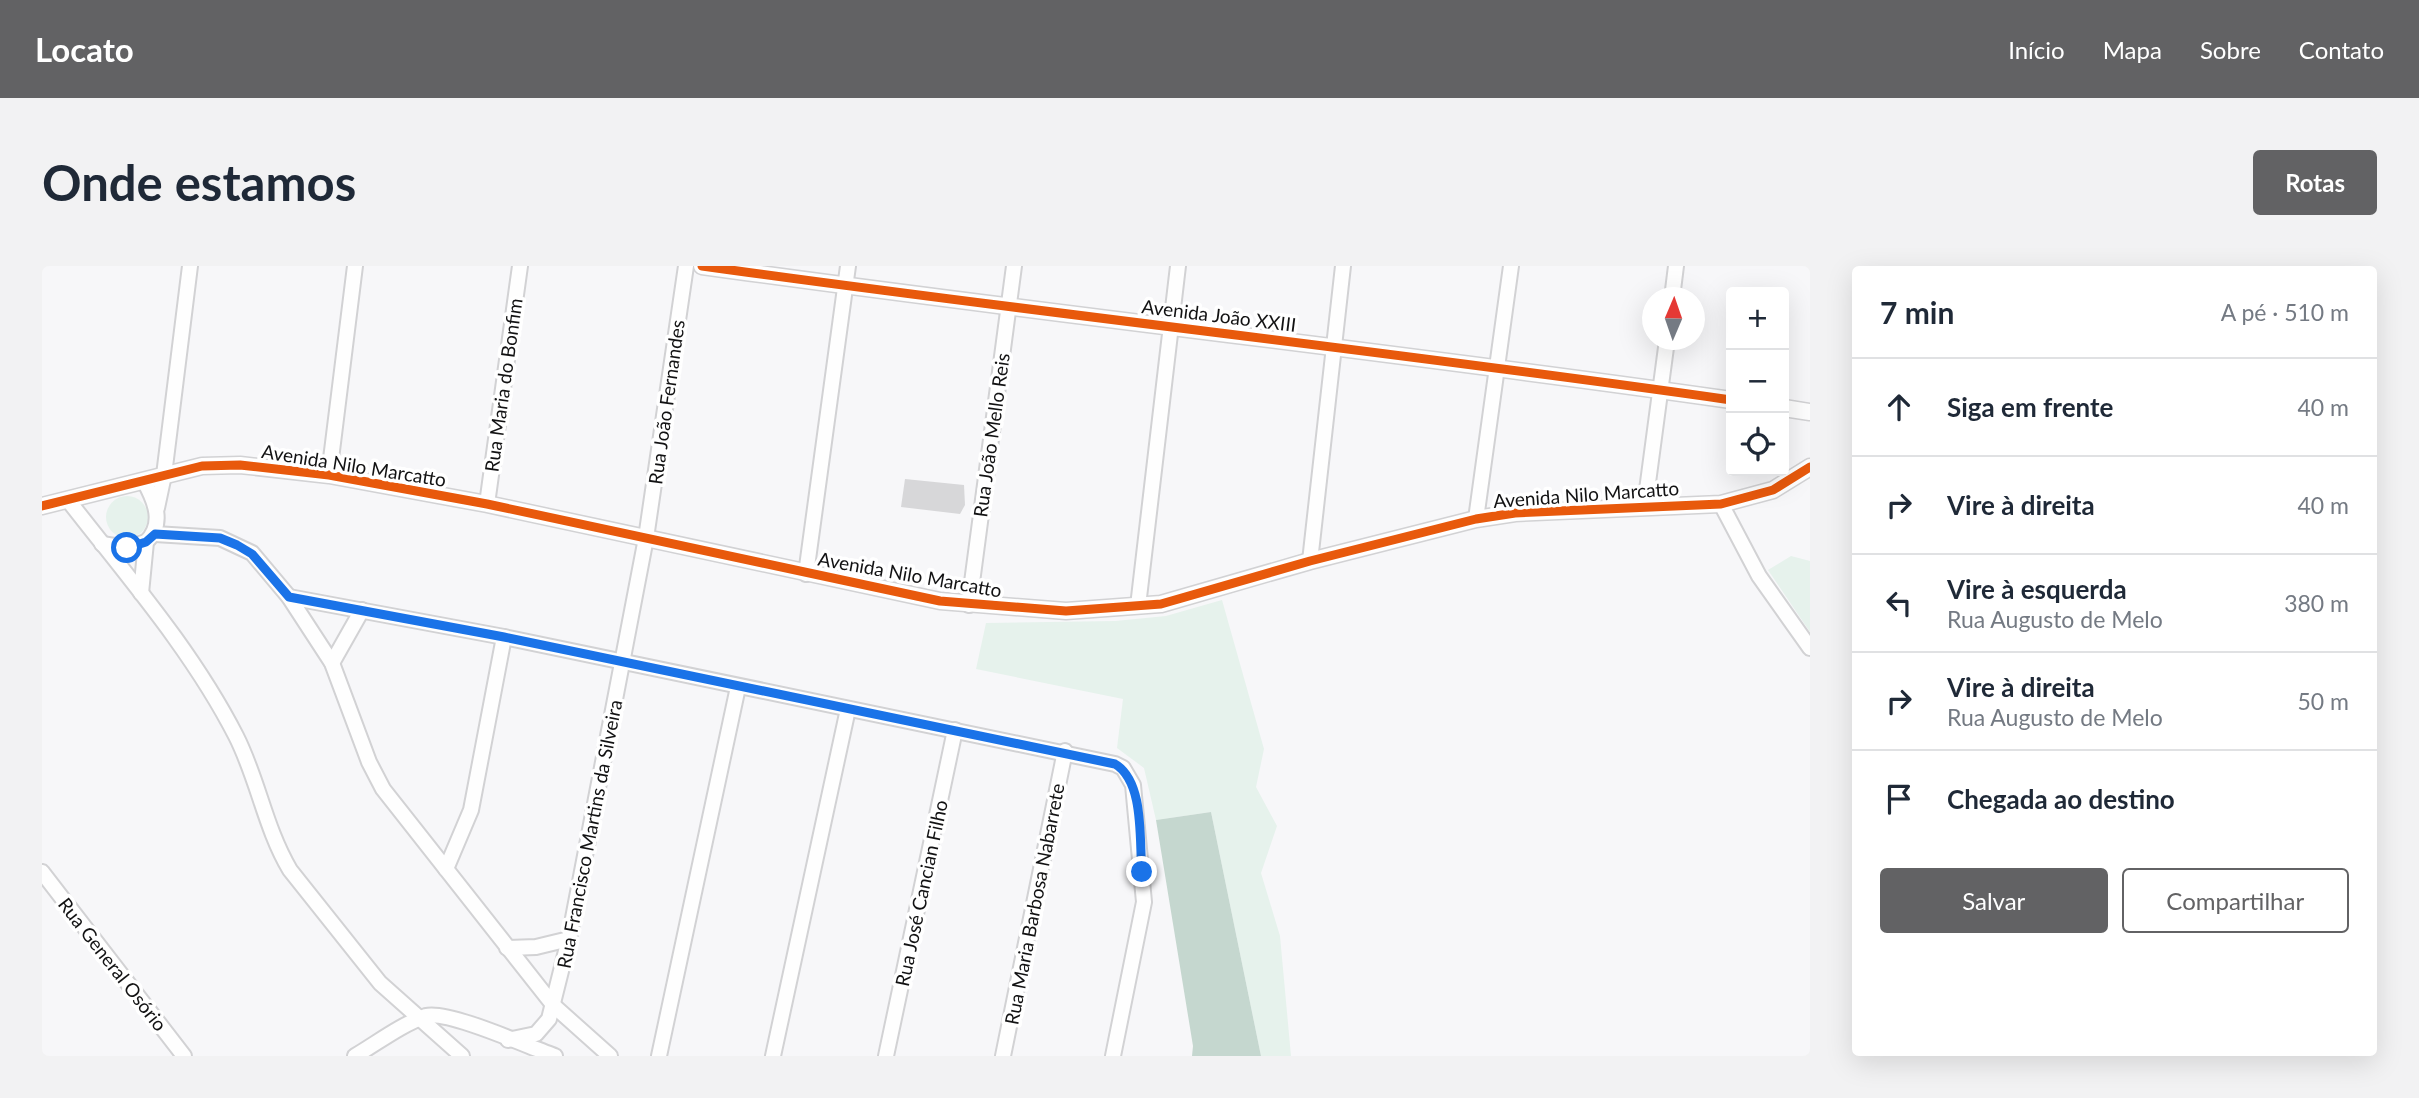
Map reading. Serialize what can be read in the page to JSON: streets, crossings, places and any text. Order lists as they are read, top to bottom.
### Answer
{
  "streets": {
    "street": [
      "Avenida João XXIII",
      "Rua Maria do Bonfim",
      "Rua João Fernandes",
      "Rua João Mello Reis",
      "Avenida Nilo Marcatto",
      "Rua Francisco Martins da Silveira",
      "Rua José Cancian Filho",
      "Rua Maria Barbosa Nabarrete",
      "Rua General Osório"
    ]
  },
  "crossings": [
    ["Avenida João XXIII", "Rua João Mello Reis"],
    ["Rua Maria do Bonfim", "Avenida Nilo Marcatto"],
    ["Rua João Fernandes", "Avenida Nilo Marcatto"],
    ["Rua João Fernandes", "Rua Francisco Martins da Silveira"],
    ["Rua João Mello Reis", "Avenida Nilo Marcatto"],
    ["Avenida Nilo Marcatto", "Rua Francisco Martins da Silveira"]
  ],
  "north": "top",
  "page": {
    "header": "Locato",
    "nav": [
      "Início",
      "Mapa",
      "Sobre",
      "Contato"
    ],
    "buttons": [
      "Rotas",
      ["Salvar", "Compartilhar"]
    ],
    "title": "Onde estamos",
    "heading": ["7 min", "A pé · 510 m"],
    "map_buttons": ["+", "−"],
    "list": [
      ["Siga em frente", "40 m"],
      ["Vire à direita", "40 m"],
      ["Vire à esquerda", "Rua Augusto de Melo", "380 m"],
      ["Vire à direita", "Rua Augusto de Melo", "50 m"],
      "Chegada ao destino"
    ]
  }
}
